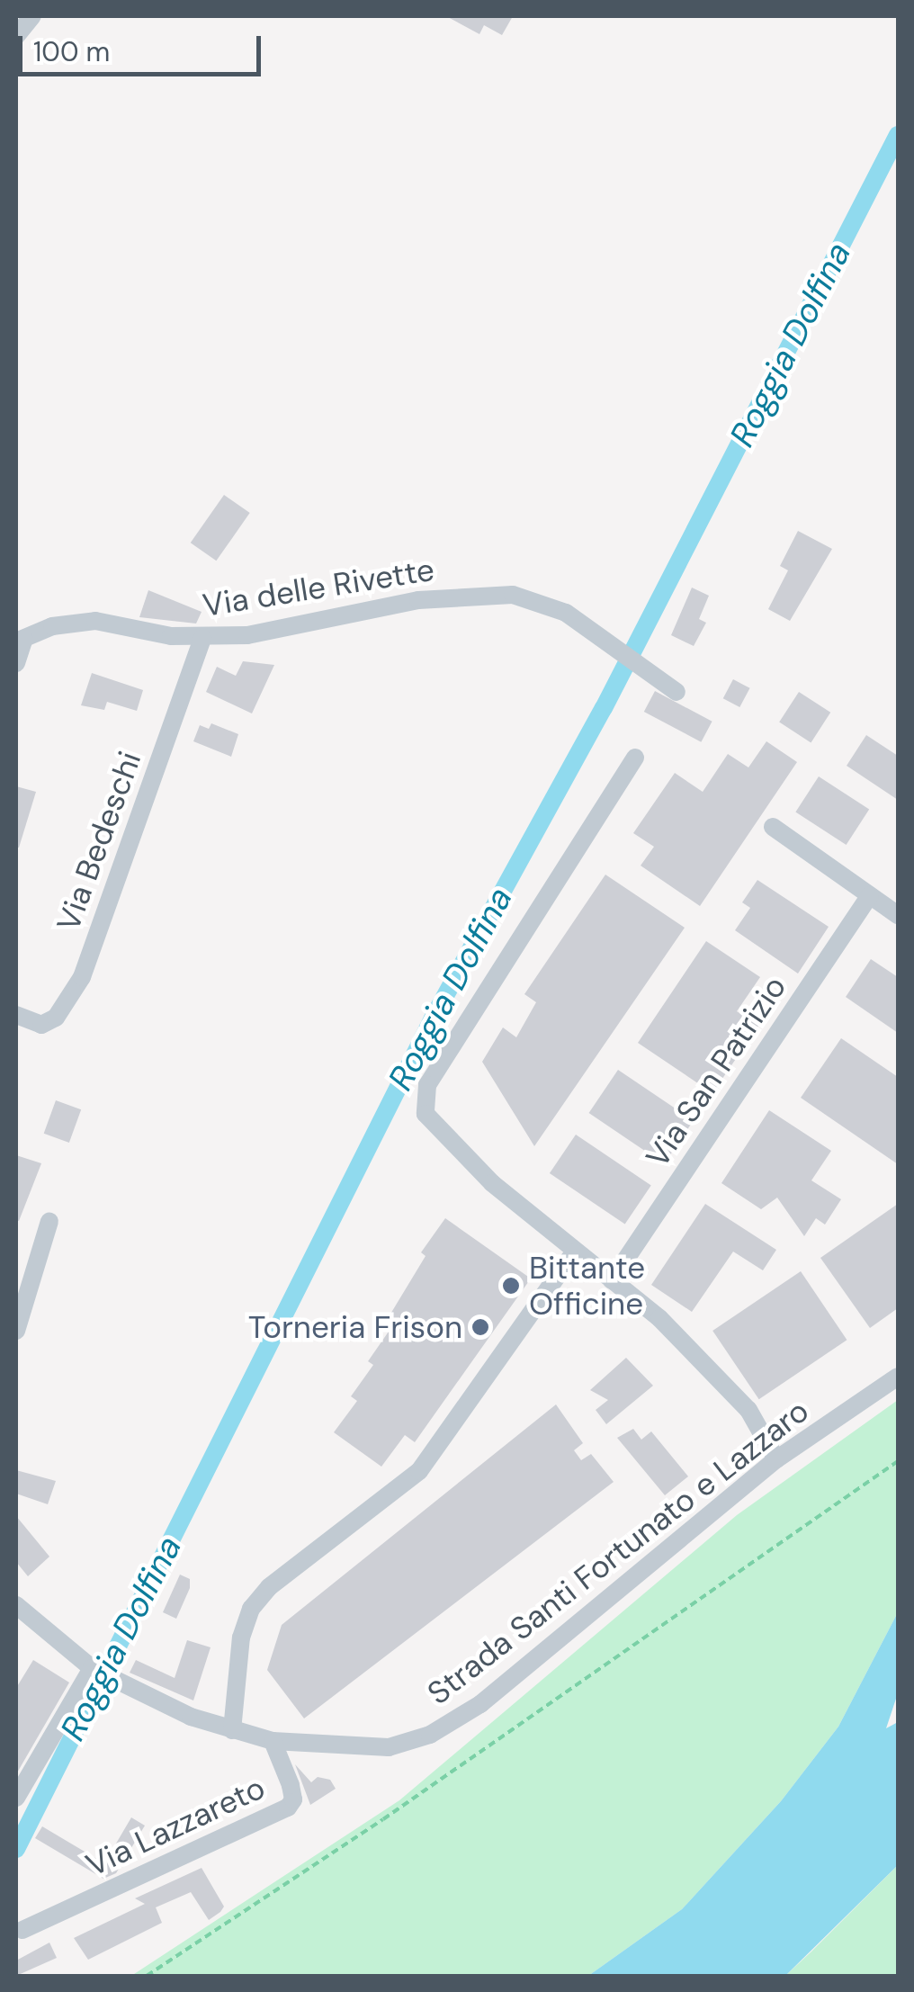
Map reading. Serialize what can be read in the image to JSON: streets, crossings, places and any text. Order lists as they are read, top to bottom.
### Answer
{
  "streets": {
    "street": [
      "Via delle Rivette",
      "Via Bedeschi",
      "Via San Patrizio",
      "Strada Santi Fortunato e Lazzaro",
      "Via Lazzareto"
    ]
  },
  "crossings": [
    ["Via delle Rivette", "Via Bedeschi"],
    ["Strada Santi Fortunato e Lazzaro", "Via Lazzareto"]
  ],
  "water": ["Roggia Dolfina"],
  "places": ["Bittante Officine", "Torneria Frison"],
  "scale_bar": "100 m"
}
